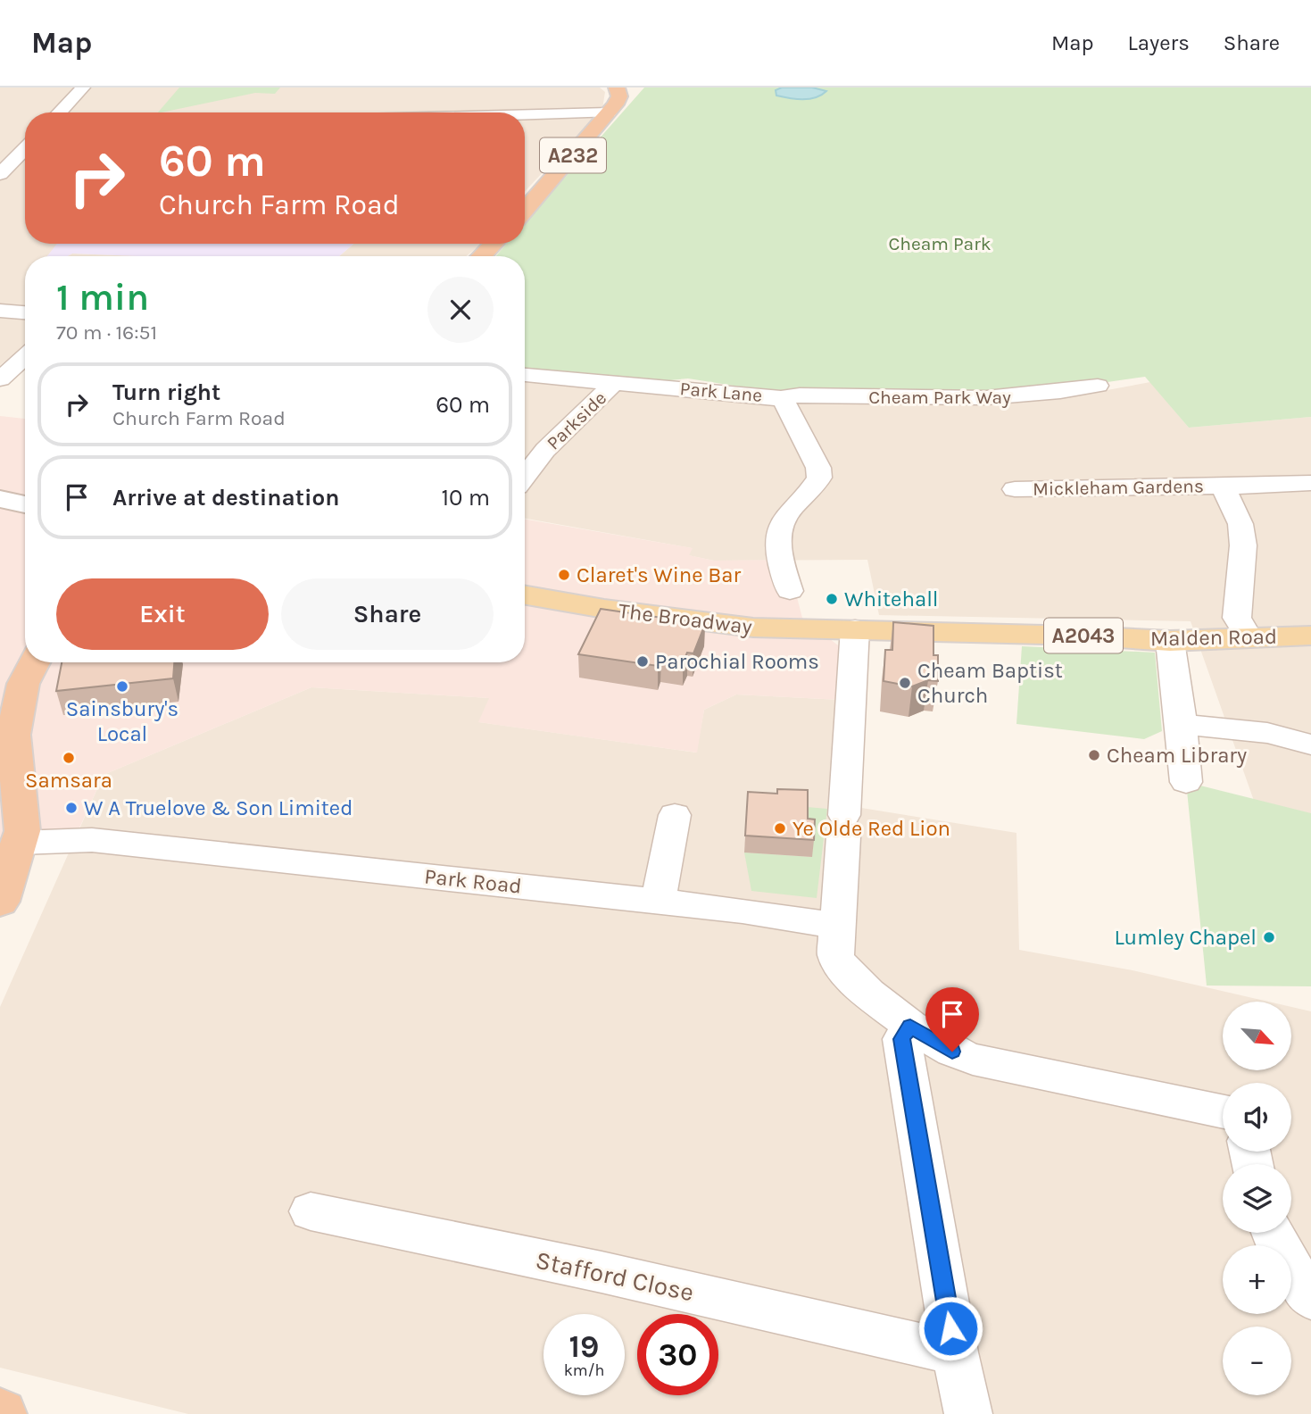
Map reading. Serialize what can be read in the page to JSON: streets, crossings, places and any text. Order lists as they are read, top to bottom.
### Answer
{
  "streets": {
    "highway": ["A232"],
    "main road": ["The Broadway", "A2043", "Malden Road"],
    "street": [
      "Park Lane",
      "Cheam Park Way",
      "Parkside",
      "Mickleham Gardens",
      "Park Road",
      "Stafford Close"
    ]
  },
  "crossings": [
    ["Park Lane", "Cheam Park Way"],
    ["Park Lane", "Parkside"],
    ["Mickleham Gardens", "Malden Road"],
    ["The Broadway", "Malden Road"]
  ],
  "parks": ["Cheam Park"],
  "places": [
    "Claret's Wine Bar",
    "Whitehall",
    "Parochial Rooms",
    "Cheam Baptist Church",
    "Sainsbury's Local",
    "Cheam Library",
    "Samsara",
    "W A Truelove & Son Limited",
    "Ye Olde Red Lion",
    "Lumley Chapel"
  ],
  "north": "bottom right",
  "page": {
    "header": "Map",
    "nav": ["Map", "Layers", "Share"],
    "turn": ["60 m", "Church Farm Road"],
    "heading": ["1 min", "70 m · 16:51"],
    "list": [
      {
        "name": "Turn right",
        "note": "Church Farm Road",
        "value": "60 m"
      },
      {
        "name": "Arrive at destination",
        "value": "10 m"
      }
    ],
    "buttons": ["Exit", "Share"],
    "map_buttons": ["+", "−"],
    "speed": "19 km/h",
    "limit": "30"
  }
}
